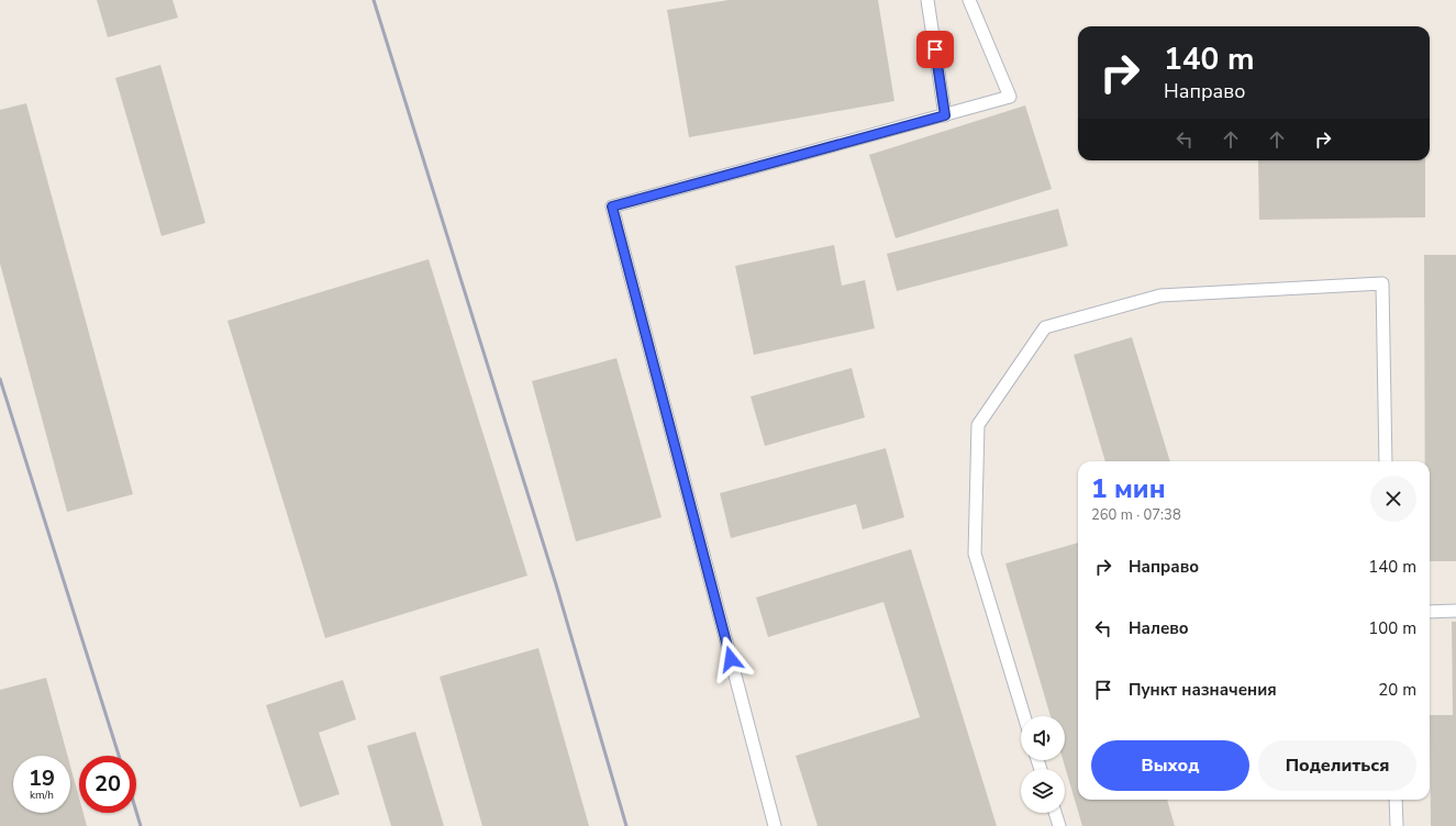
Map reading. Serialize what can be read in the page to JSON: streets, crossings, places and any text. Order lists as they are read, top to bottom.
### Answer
{
  "page": {
    "turn": ["140 m", "Направо"],
    "heading": ["1 мин", "260 m · 07:38"],
    "list": [
      {
        "name": "Направо",
        "value": "140 m"
      },
      {
        "name": "Налево",
        "value": "100 m"
      },
      {
        "name": "Пункт назначения",
        "value": "20 m"
      }
    ],
    "buttons": ["Выход", "Поделиться"],
    "speed": "19 km/h",
    "limit": "20"
  }
}
